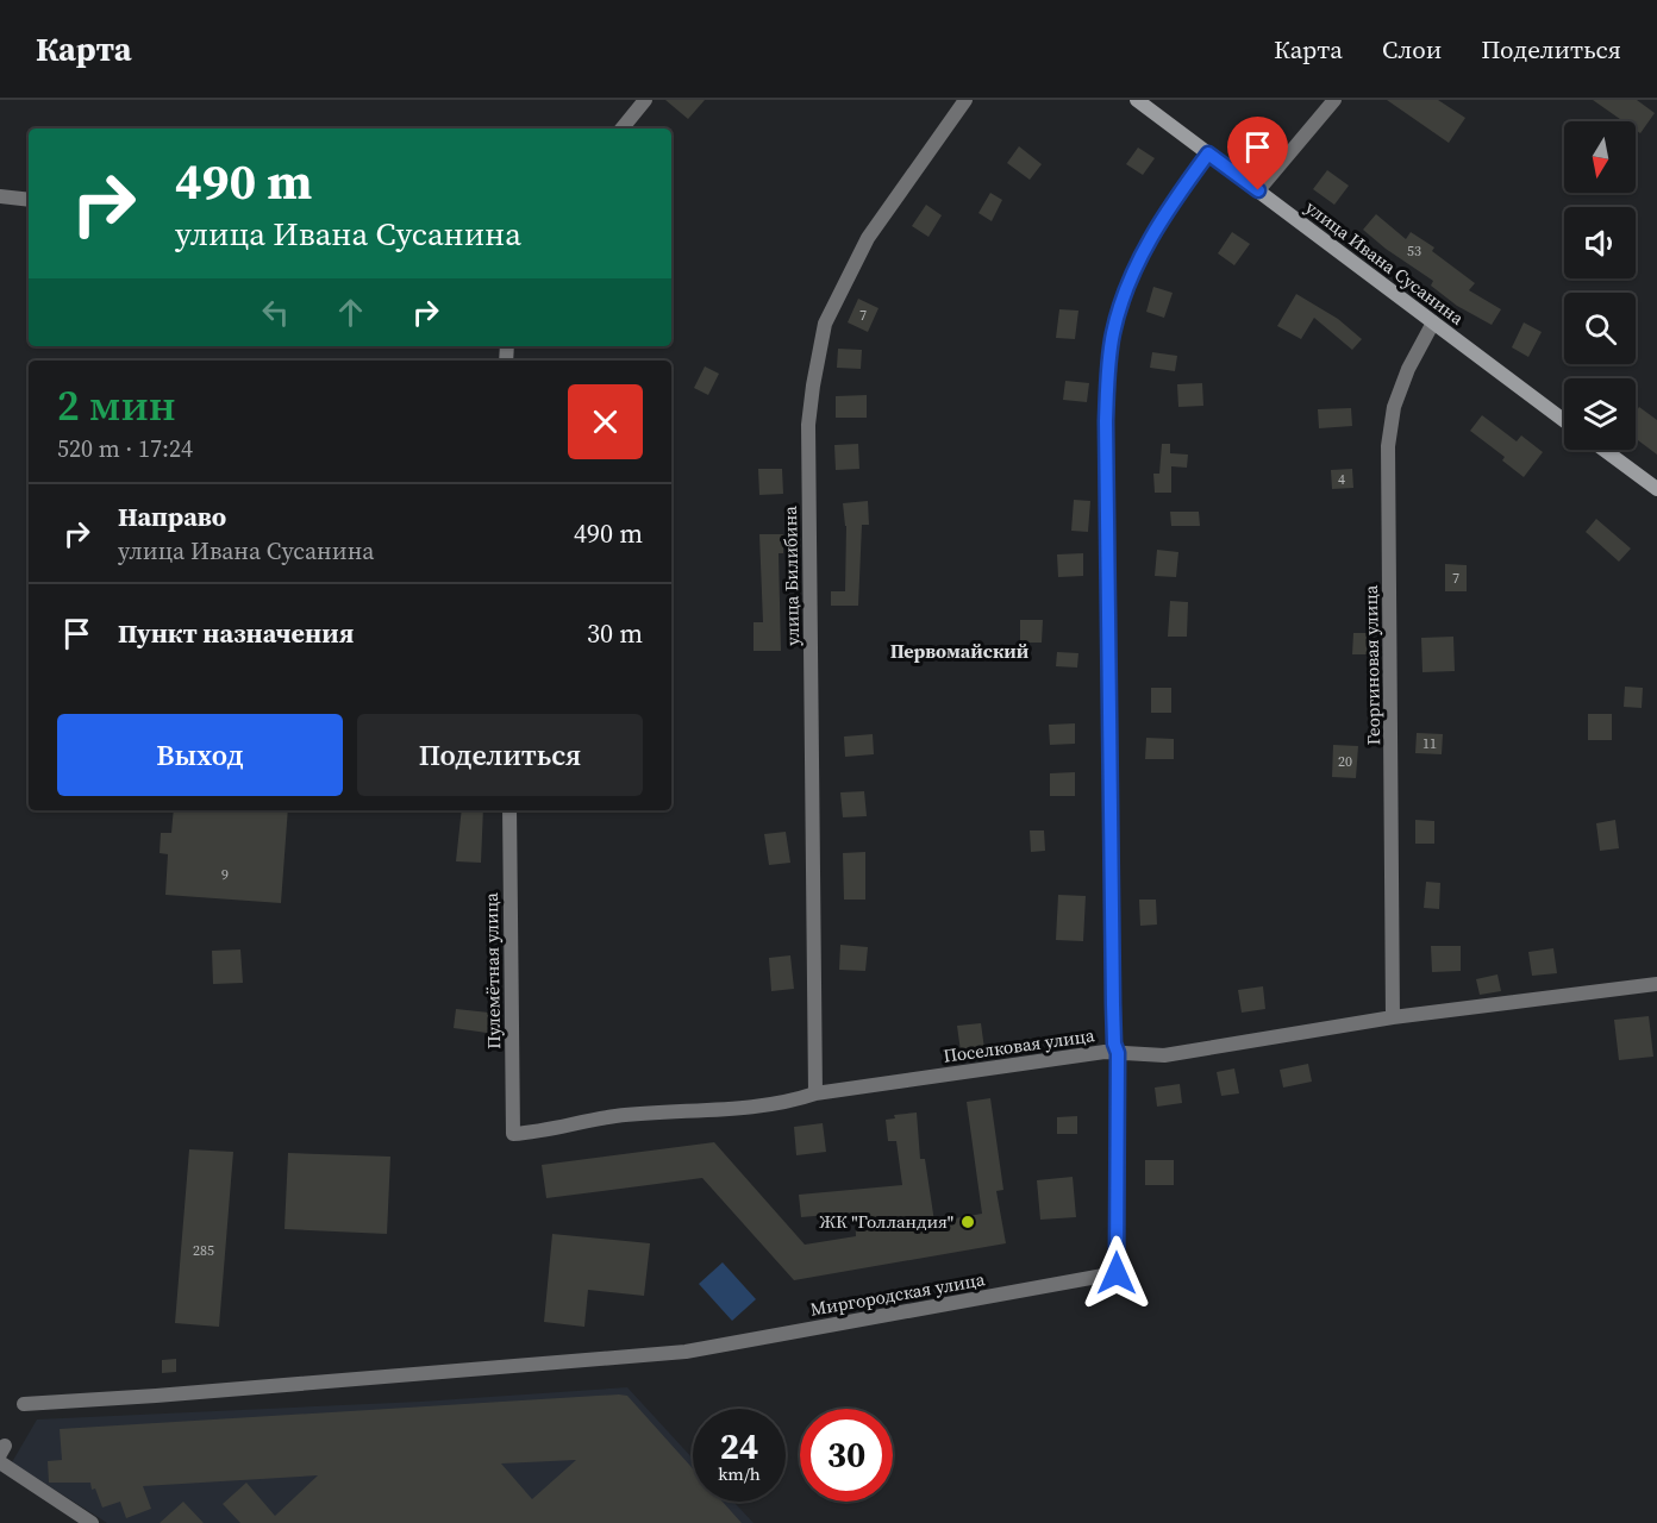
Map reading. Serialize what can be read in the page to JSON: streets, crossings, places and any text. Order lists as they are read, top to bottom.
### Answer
{
  "streets": {
    "street": [
      "улица Ивана Сусанина",
      "улица Билибина",
      "Георгиновая улица",
      "Пулемётная улица",
      "Поселковая улица",
      "Миргородская улица"
    ]
  },
  "crossings": [
    ["улица Ивана Сусанина", "Георгиновая улица"],
    ["улица Билибина", "Поселковая улица"],
    ["Георгиновая улица", "Поселковая улица"],
    ["Пулемётная улица", "Поселковая улица"],
    ["Поселковая улица", "Миргородская улица"]
  ],
  "districts": ["Первомайский"],
  "places": ["ЖК \"Голландия\""],
  "house_numbers": [
    "53",
    "7",
    "4",
    "7",
    "11",
    "20",
    "9",
    "285"
  ],
  "north": "bottom",
  "page": {
    "header": "Карта",
    "nav": ["Карта", "Слои", "Поделиться"],
    "turn": ["490 m", "улица Ивана Сусанина"],
    "heading": ["2 мин", "520 m · 17:24"],
    "list": [
      {
        "name": "Направо",
        "note": "улица Ивана Сусанина",
        "value": "490 m"
      },
      {
        "name": "Пункт назначения",
        "value": "30 m"
      }
    ],
    "buttons": ["Выход", "Поделиться"],
    "speed": "24 km/h",
    "limit": "30"
  }
}
